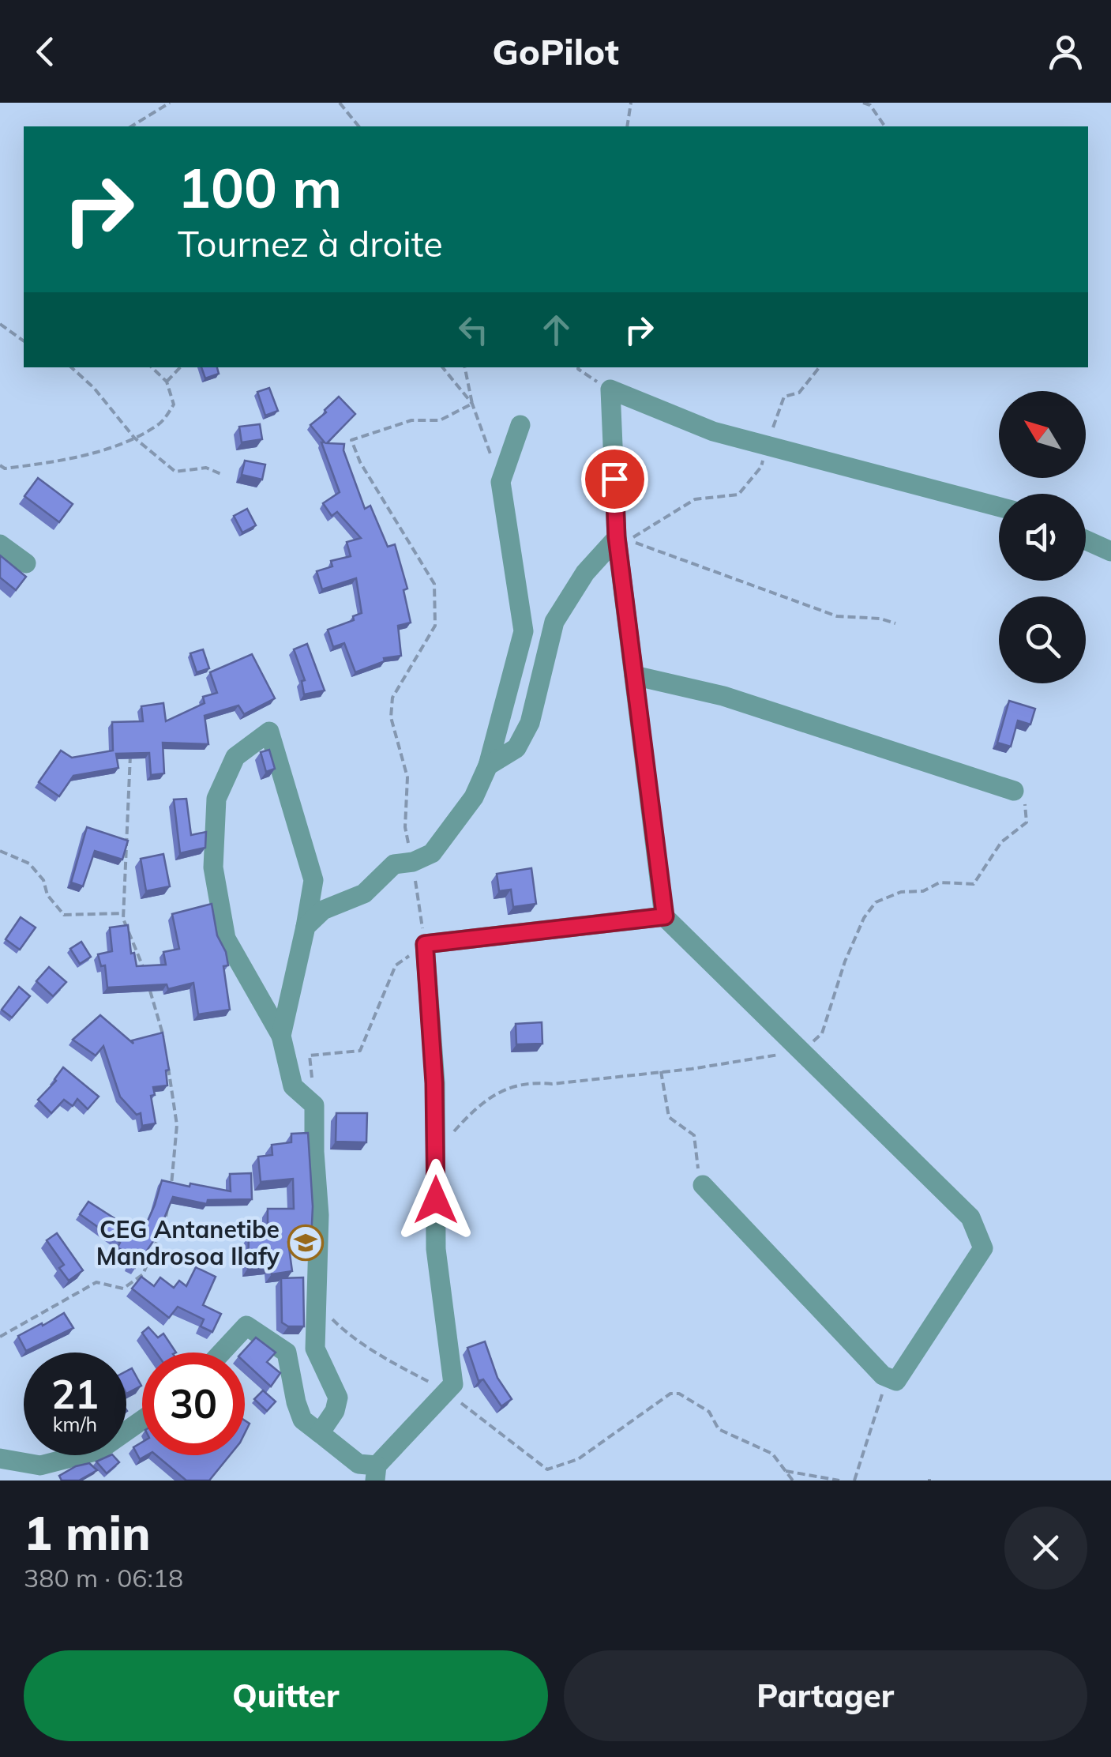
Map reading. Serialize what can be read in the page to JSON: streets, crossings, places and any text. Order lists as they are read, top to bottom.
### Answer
{
  "places": {
    "school or university": ["CEG Antanetibe Mandrosoa Ilafy"]
  },
  "north": "top left",
  "page": {
    "header": "GoPilot",
    "turn": ["100 m", "Tournez à droite"],
    "speed": "21 km/h",
    "limit": "30",
    "heading": ["1 min", "380 m · 06:18"],
    "buttons": ["Quitter", "Partager"]
  }
}
